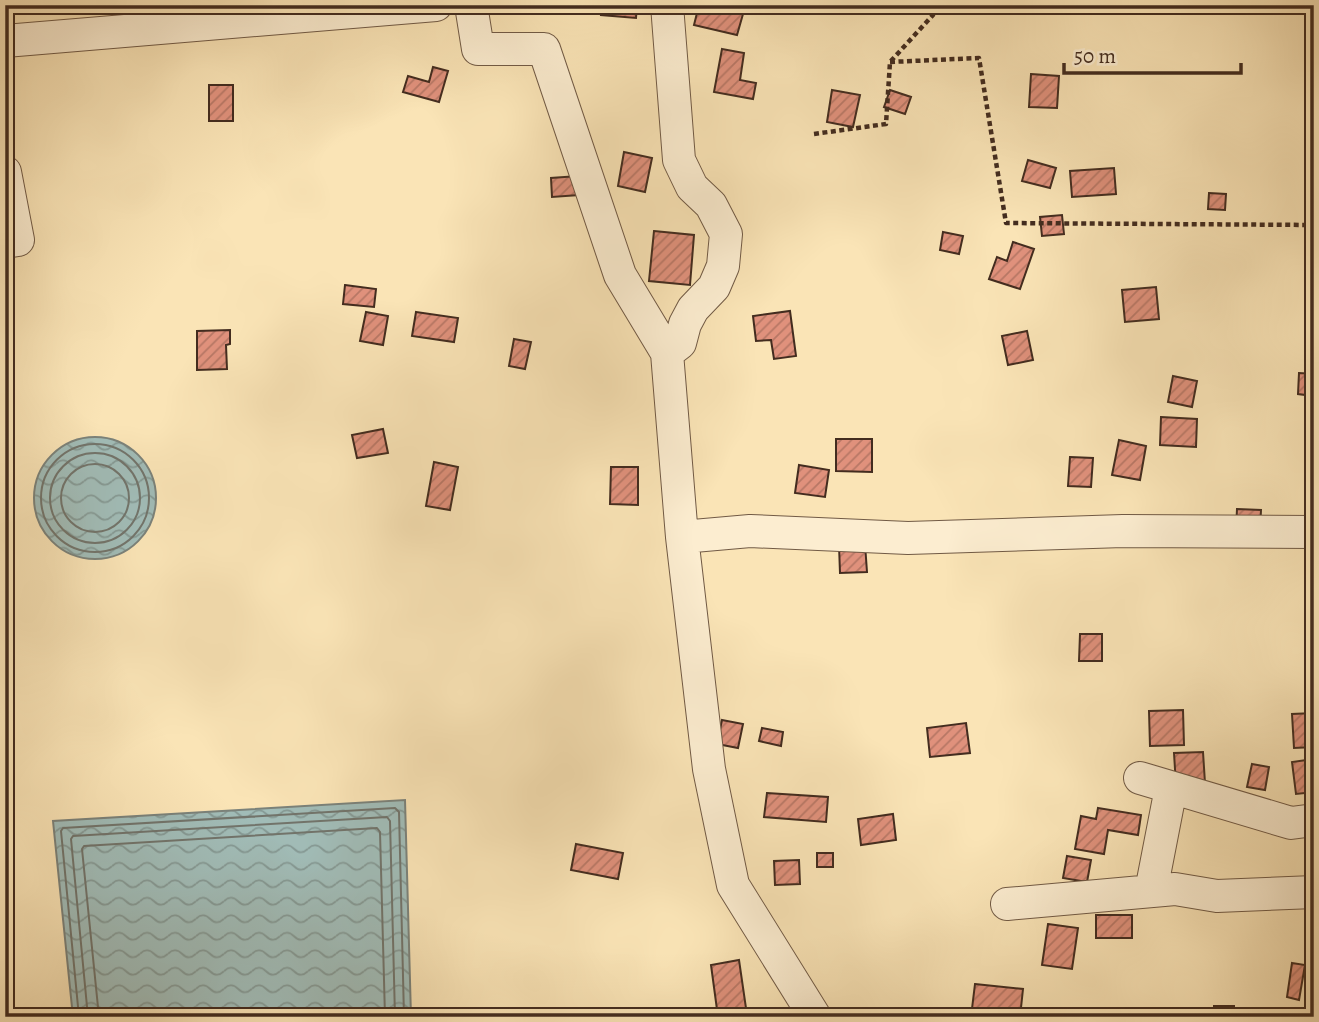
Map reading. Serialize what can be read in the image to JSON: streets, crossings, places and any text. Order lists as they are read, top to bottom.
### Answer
{
  "scale_bar": "50 m"
}
